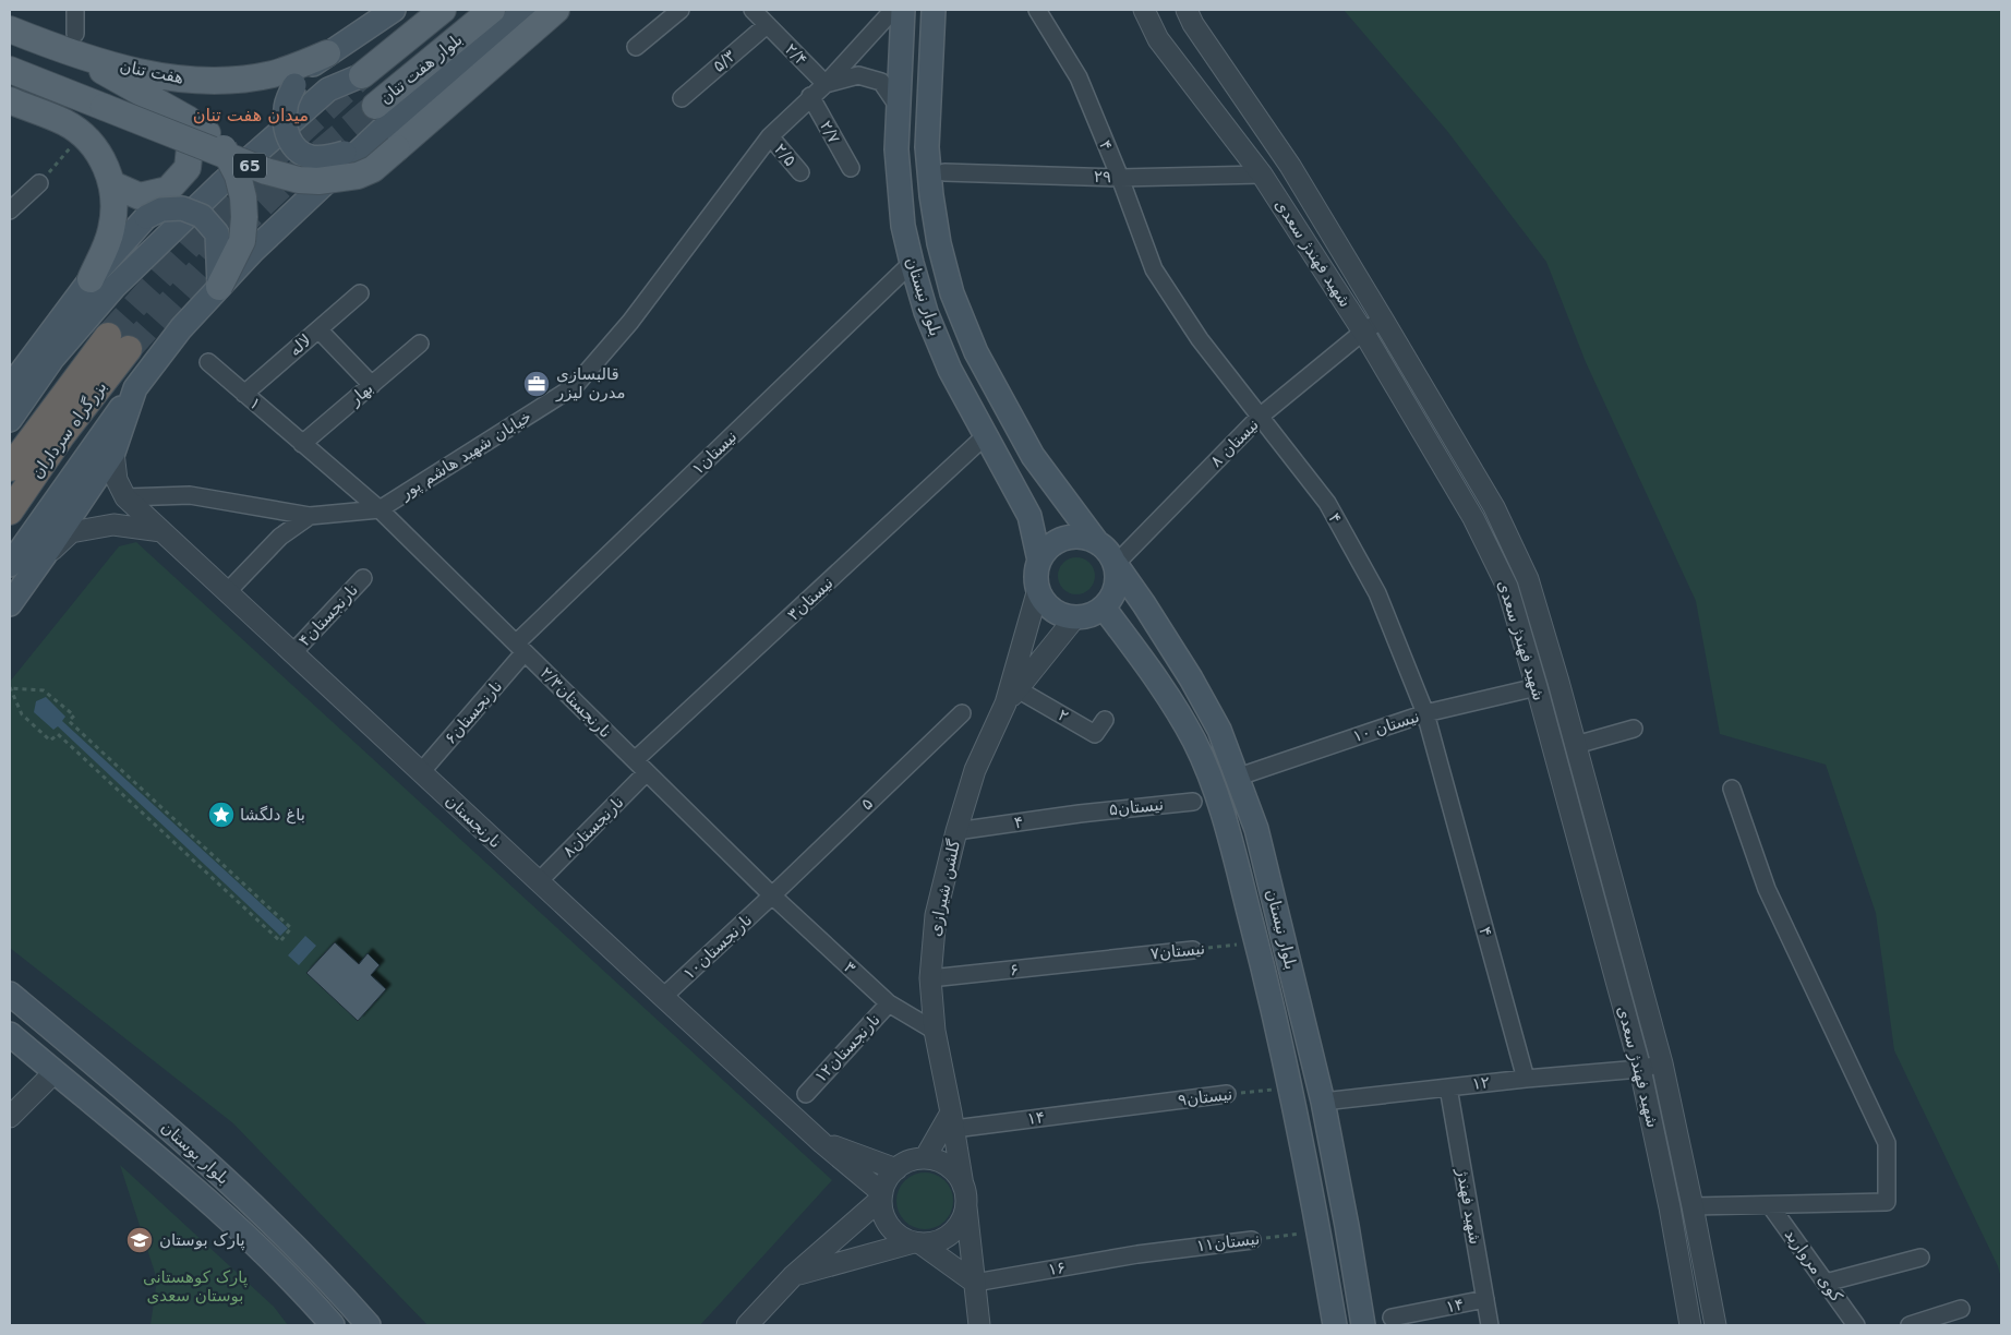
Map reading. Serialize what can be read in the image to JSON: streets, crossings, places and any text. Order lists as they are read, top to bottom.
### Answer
{
  "streets": {
    "highway": ["بزرگراه سرداران"],
    "main road": [
      "بلوار هفت تنان",
      "هفت تنان",
      "65",
      "بلوار نیستان",
      "بلوار بوستان"
    ],
    "street": [
      "۲/۴",
      "۵/۳",
      "۲/۷",
      "۴",
      "۲/۵",
      "۲۹",
      "شهید فهندژ سعدی",
      "لاله ‍",
      "بهار",
      "۱",
      "نیستان ۸",
      "۱نیستان",
      "خیابان شهید هاشم پور",
      "۳نیستان",
      "۴نارنجستان",
      "۲/۳نارنجستان",
      "۶نارنجستان",
      "۲",
      "نیستان ۱۰",
      "۵",
      "۵نیستان",
      "نارنجستان",
      "۸نارنجستان",
      "گلشن شیرازی",
      "۱۰نارنجستان",
      "۷نیستان",
      "۳",
      "۶",
      "۱۲نارنجستان",
      "۱۲",
      "۹نیستان",
      "۱۴",
      "شهید فهندژ",
      "۱۱نیستان",
      "کوی مروارید",
      "۱۶"
    ]
  },
  "crossings": [
    ["۲/۴", "۵/۳"],
    ["۲/۴", "خیابان شهید هاشم پور"],
    ["بلوار هفت تنان", "65"],
    ["۲/۷", "خیابان شهید هاشم پور"],
    ["۴", "۲۹"],
    ["۴", "نیستان ۸"],
    ["۴", "نیستان ۱۰"],
    ["۴", "۵نیستان"],
    ["۴", "گلشن شیرازی"],
    ["۴", "۱۲"],
    ["۲/۵", "خیابان شهید هاشم پور"],
    ["۲۹", "شهید فهندژ سعدی"],
    ["شهید فهندژ سعدی", "نیستان ۸"],
    ["شهید فهندژ سعدی", "نیستان ۱۰"],
    ["شهید فهندژ سعدی", "۱۲"],
    ["بلوار نیستان", "نیستان ۸"],
    ["بلوار نیستان", "۱نیستان"],
    ["بلوار نیستان", "خیابان شهید هاشم پور"],
    ["بلوار نیستان", "۳نیستان"],
    ["بلوار نیستان", "نیستان ۱۰"],
    ["بلوار نیستان", "گلشن شیرازی"],
    ["بلوار نیستان", "۷نیستان"],
    ["بلوار نیستان", "۱۲"],
    ["بلوار نیستان", "۹نیستان"],
    ["بلوار نیستان", "۱۱نیستان"],
    ["لاله ‍", "۱"],
    ["بهار", "۱"],
    ["۱", "خیابان شهید هاشم پور"],
    ["۱", "۲/۳نارنجستان"],
    ["نیستان ۸", "گلشن شیرازی"],
    ["۱نیستان", "۲/۳نارنجستان"],
    ["۱نیستان", "۶نارنجستان"],
    ["خیابان شهید هاشم پور", "۲/۳نارنجستان"],
    ["خیابان شهید هاشم پور", "نارنجستان"],
    ["۳نیستان", "۲/۳نارنجستان"],
    ["۴نارنجستان", "نارنجستان"],
    ["۲/۳نارنجستان", "۶نارنجستان"],
    ["۲/۳نارنجستان", "۵"],
    ["۲/۳نارنجستان", "۸نارنجستان"],
    ["۲/۳نارنجستان", "۱۰نارنجستان"],
    ["۲/۳نارنجستان", "۳"],
    ["۶نارنجستان", "نارنجستان"],
    ["۲", "گلشن شیرازی"],
    ["۵", "۱۰نارنجستان"],
    ["۵", "۳"],
    ["نارنجستان", "۸نارنجستان"],
    ["نارنجستان", "گلشن شیرازی"],
    ["نارنجستان", "۱۰نارنجستان"],
    ["گلشن شیرازی", "۳"],
    ["گلشن شیرازی", "۶"],
    ["گلشن شیرازی", "۱۴"],
    ["۱۰نارنجستان", "۳"],
    ["۷نیستان", "۶"],
    ["۳", "۱۲نارنجستان"],
    ["۱۲", "شهید فهندژ"],
    ["۹نیستان", "۱۴"],
    ["۱۴", "شهید فهندژ"],
    ["۱۱نیستان", "۱۶"]
  ],
  "districts": ["میدان هفت تنان"],
  "parks": ["پارک کوهستانی بوستان سعدی"],
  "places": {
    "office": ["قالبسازی مدرن لیزر"],
    "place": ["باغ دلگشا"],
    "school or university": ["پارک بوستان"]
  }
}
